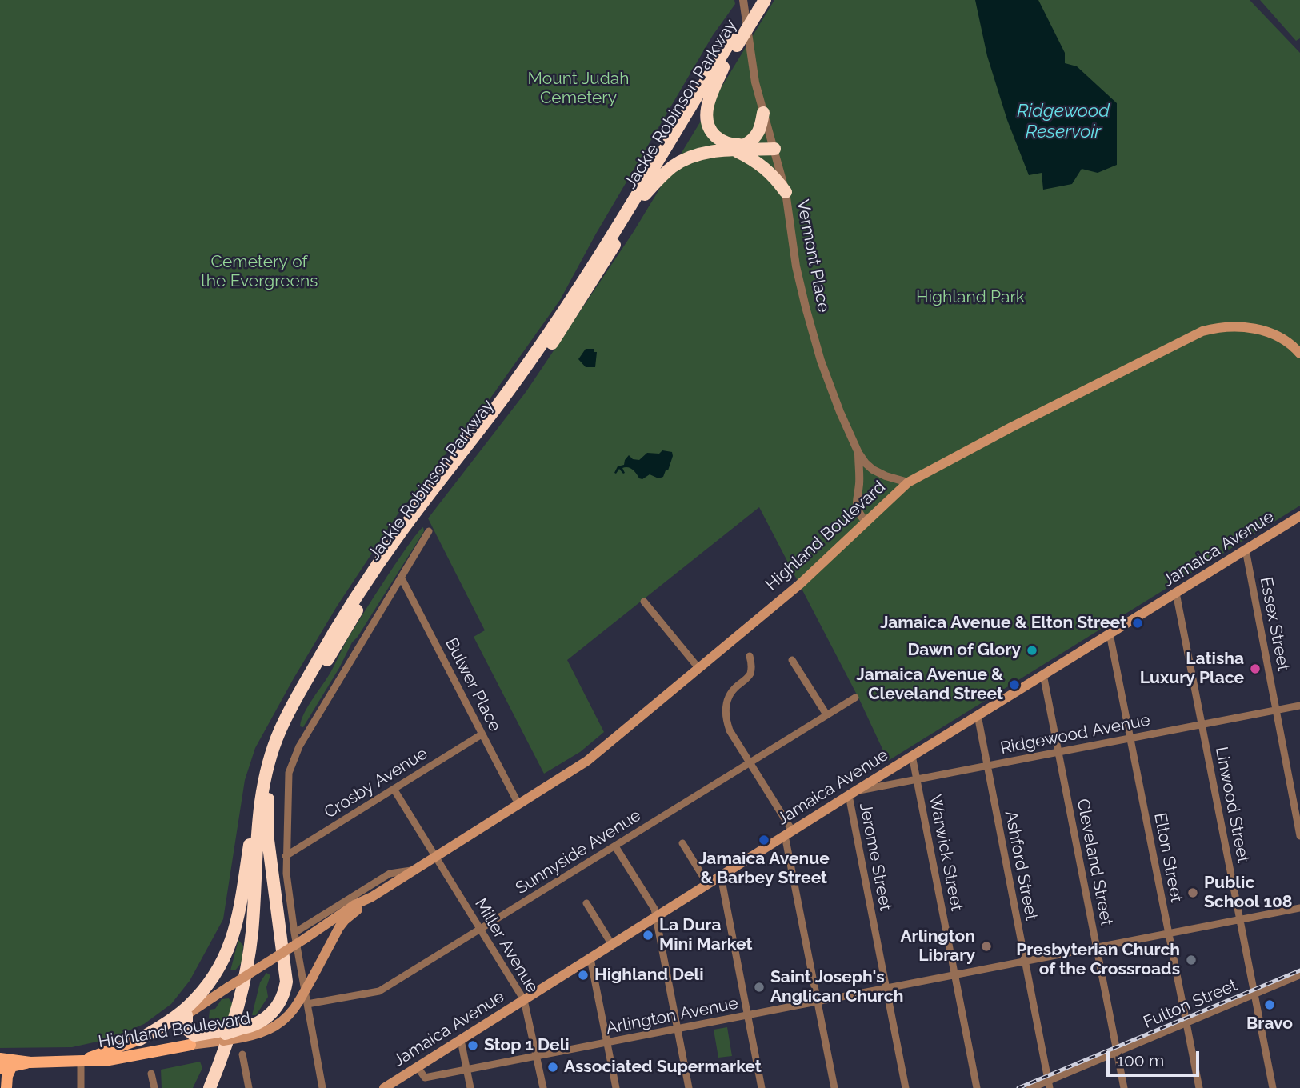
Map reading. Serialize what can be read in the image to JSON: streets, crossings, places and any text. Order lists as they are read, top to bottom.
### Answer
{
  "streets": {
    "highway": ["Jackie Robinson Parkway"],
    "main road": ["Highland Boulevard", "Jamaica Avenue"],
    "street": [
      "Vermont Place",
      "Essex Street",
      "Bulwer Place",
      "Ridgewood Avenue",
      "Crosby Avenue",
      "Linwood Street",
      "Sunnyside Avenue",
      "Warwick Street",
      "Jerome Street",
      "Elton Street",
      "Cleveland Street",
      "Ashford Street",
      "Miller Avenue",
      "Fulton Street",
      "Arlington Avenue"
    ]
  },
  "crossings": [
    ["Jackie Robinson Parkway", "Vermont Place"],
    ["Jackie Robinson Parkway", "Highland Boulevard"],
    ["Jackie Robinson Parkway", "Bulwer Place"],
    ["Jackie Robinson Parkway", "Crosby Avenue"],
    ["Vermont Place", "Highland Boulevard"],
    ["Highland Boulevard", "Bulwer Place"],
    ["Highland Boulevard", "Sunnyside Avenue"],
    ["Highland Boulevard", "Miller Avenue"],
    ["Jamaica Avenue", "Essex Street"],
    ["Jamaica Avenue", "Ridgewood Avenue"],
    ["Jamaica Avenue", "Linwood Street"],
    ["Jamaica Avenue", "Warwick Street"],
    ["Jamaica Avenue", "Jerome Street"],
    ["Jamaica Avenue", "Elton Street"],
    ["Jamaica Avenue", "Cleveland Street"],
    ["Jamaica Avenue", "Ashford Street"],
    ["Jamaica Avenue", "Miller Avenue"],
    ["Jamaica Avenue", "Arlington Avenue"],
    ["Essex Street", "Ridgewood Avenue"],
    ["Bulwer Place", "Crosby Avenue"],
    ["Ridgewood Avenue", "Linwood Street"],
    ["Ridgewood Avenue", "Warwick Street"],
    ["Ridgewood Avenue", "Jerome Street"],
    ["Ridgewood Avenue", "Elton Street"],
    ["Ridgewood Avenue", "Cleveland Street"],
    ["Ridgewood Avenue", "Ashford Street"],
    ["Crosby Avenue", "Miller Avenue"],
    ["Linwood Street", "Fulton Street"],
    ["Linwood Street", "Arlington Avenue"],
    ["Sunnyside Avenue", "Miller Avenue"],
    ["Warwick Street", "Arlington Avenue"],
    ["Jerome Street", "Arlington Avenue"],
    ["Elton Street", "Fulton Street"],
    ["Elton Street", "Arlington Avenue"],
    ["Cleveland Street", "Fulton Street"],
    ["Cleveland Street", "Arlington Avenue"],
    ["Ashford Street", "Fulton Street"],
    ["Ashford Street", "Arlington Avenue"],
    ["Miller Avenue", "Arlington Avenue"]
  ],
  "water": ["Ridgewood Reservoir"],
  "parks": ["Mount Judah Cemetery", "Cemetery of the Evergreens", "Highland Park"],
  "places": [
    "Jamaica Avenue & Elton Street",
    "Dawn of Glory",
    "Latisha Luxury Place",
    "Jamaica Avenue & Cleveland Street",
    "Jamaica Avenue & Barbey Street",
    "Public School 108",
    "La Dura Mini Market",
    "Arlington Library",
    "Presbyterian Church of the Crossroads",
    "Highland Deli",
    "Saint Joseph's Anglican Church",
    "Bravo",
    "Stop 1 Deli",
    "Associated Supermarket"
  ],
  "scale_bar": "100 m"
}
